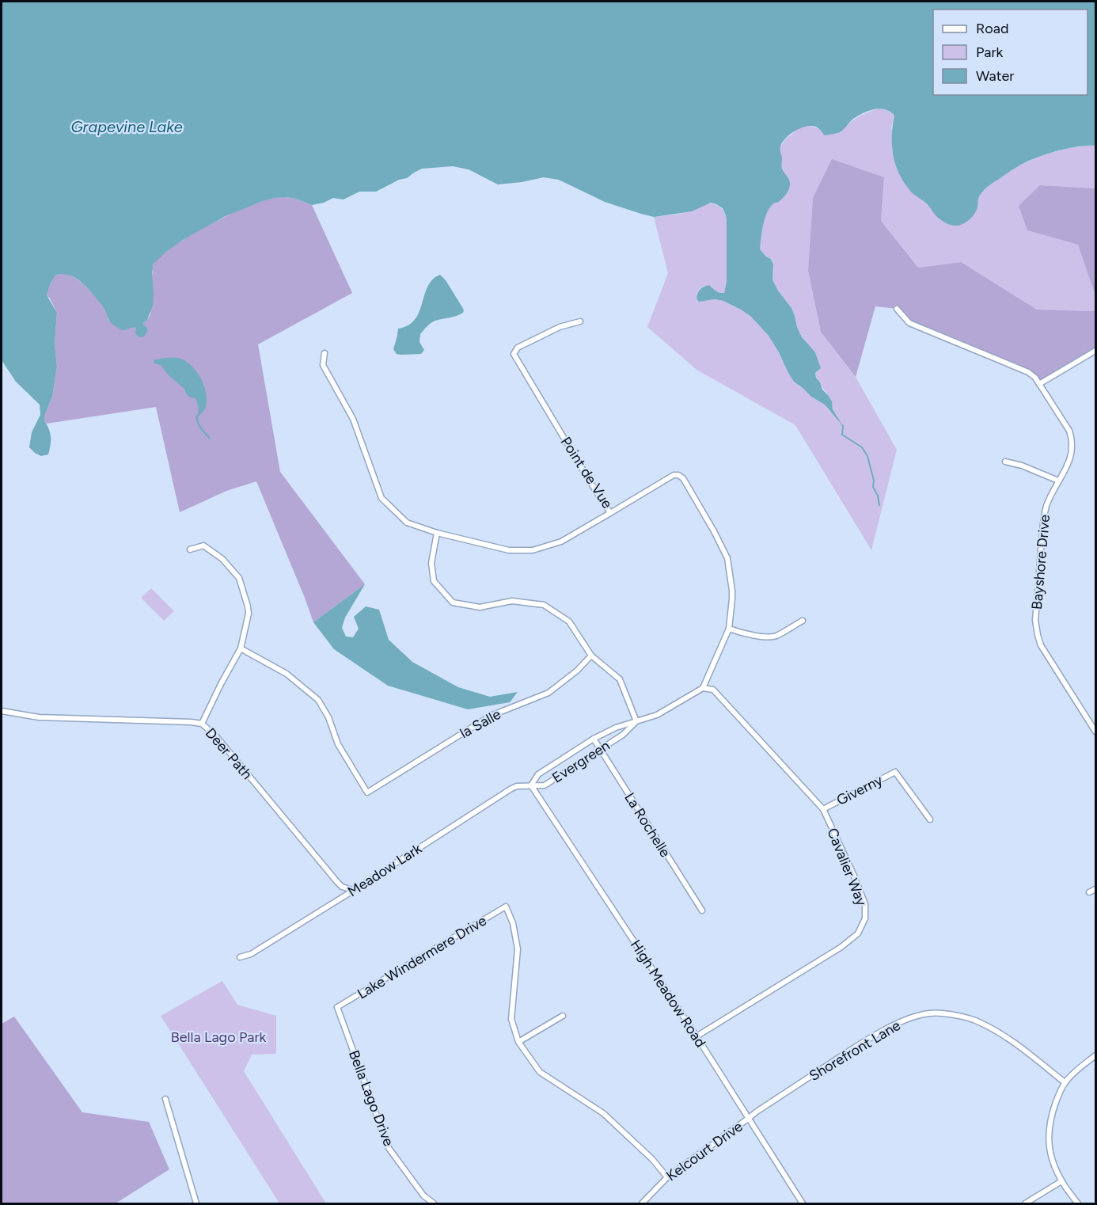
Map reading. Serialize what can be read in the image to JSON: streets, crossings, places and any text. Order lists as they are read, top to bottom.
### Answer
{
  "streets": {
    "street": [
      "Point de Vue",
      "Bayshore Drive",
      "la Salle",
      "Deer Path",
      "Evergreen",
      "Giverny",
      "La Rochelle",
      "Cavalier Way",
      "Meadow Lark",
      "Lake Windermere Drive",
      "High Meadow Road",
      "Shorefront Lane",
      "Bella Lago Drive",
      "Kelcourt Drive"
    ]
  },
  "crossings": [
    ["Point de Vue", "Evergreen"],
    ["Point de Vue", "Cavalier Way"],
    ["Deer Path", "Meadow Lark"],
    ["Evergreen", "La Rochelle"],
    ["Evergreen", "Cavalier Way"],
    ["Evergreen", "Meadow Lark"],
    ["Evergreen", "High Meadow Road"],
    ["Giverny", "Cavalier Way"],
    ["Cavalier Way", "High Meadow Road"],
    ["Meadow Lark", "High Meadow Road"],
    ["Lake Windermere Drive", "Bella Lago Drive"],
    ["High Meadow Road", "Shorefront Lane"],
    ["High Meadow Road", "Kelcourt Drive"],
    ["Shorefront Lane", "Kelcourt Drive"]
  ],
  "water": ["Grapevine Lake"],
  "parks": ["Bella Lago Park"],
  "legend": ["Road", "Park", "Water"]
}
